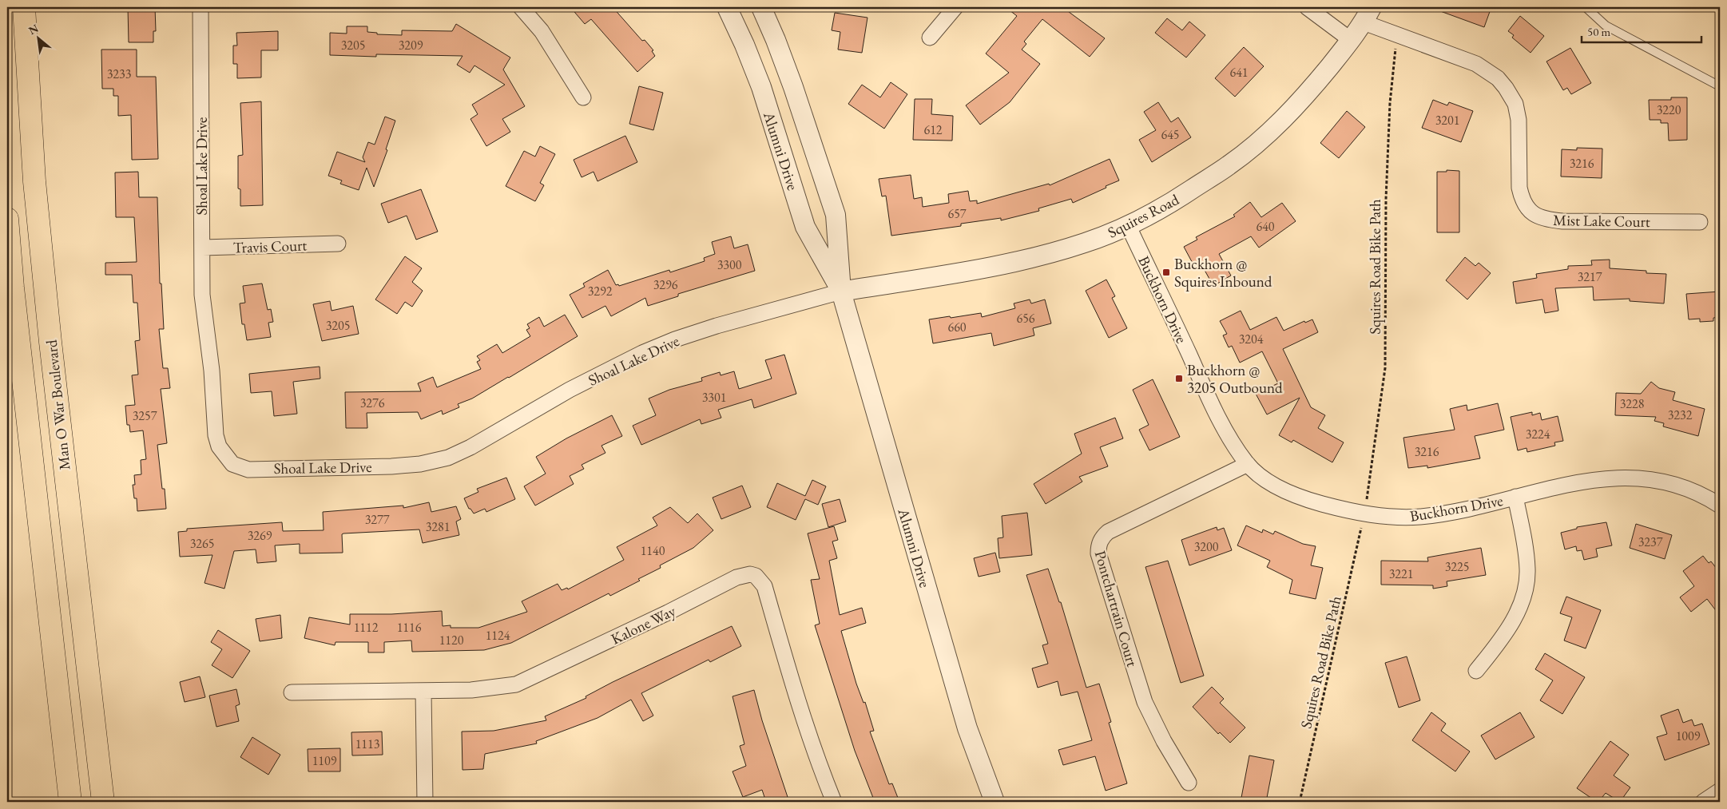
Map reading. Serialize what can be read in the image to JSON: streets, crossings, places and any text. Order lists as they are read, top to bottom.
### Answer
{
  "streets": {
    "main road": ["Man O War Boulevard"],
    "street": [
      "Alumni Drive",
      "Shoal Lake Drive",
      "Squires Road",
      "Mist Lake Court",
      "Travis Court",
      "Buckhorn Drive",
      "Pontchartrain Court",
      "Kalone Way"
    ],
    "path": ["Squires Road Bike Path"]
  },
  "crossings": [
    ["Alumni Drive", "Shoal Lake Drive"],
    ["Alumni Drive", "Squires Road"],
    ["Shoal Lake Drive", "Squires Road"],
    ["Shoal Lake Drive", "Travis Court"],
    ["Squires Road", "Mist Lake Court"],
    ["Squires Road", "Buckhorn Drive"],
    ["Mist Lake Court", "Squires Road Bike Path"],
    ["Buckhorn Drive", "Pontchartrain Court"]
  ],
  "places": {
    "transit": ["Buckhorn @ Squires Inbound", "Buckhorn @ 3205 Outbound"]
  },
  "house_numbers": [
    "3205",
    "3209",
    "641",
    "3233",
    "3220",
    "3201",
    "612",
    "645",
    "3216",
    "657",
    "640",
    "3300",
    "3217",
    "3296",
    "3292",
    "656",
    "3205",
    "660",
    "3204",
    "3301",
    "3276",
    "3228",
    "3232",
    "3257",
    "3224",
    "3216",
    "3277",
    "3281",
    "3269",
    "3237",
    "3265",
    "3200",
    "1140",
    "3225",
    "3221",
    "1112",
    "1116",
    "1124",
    "1120",
    "1009",
    "1113",
    "1109"
  ],
  "scale_bar": "50 m",
  "north": "top left"
}
